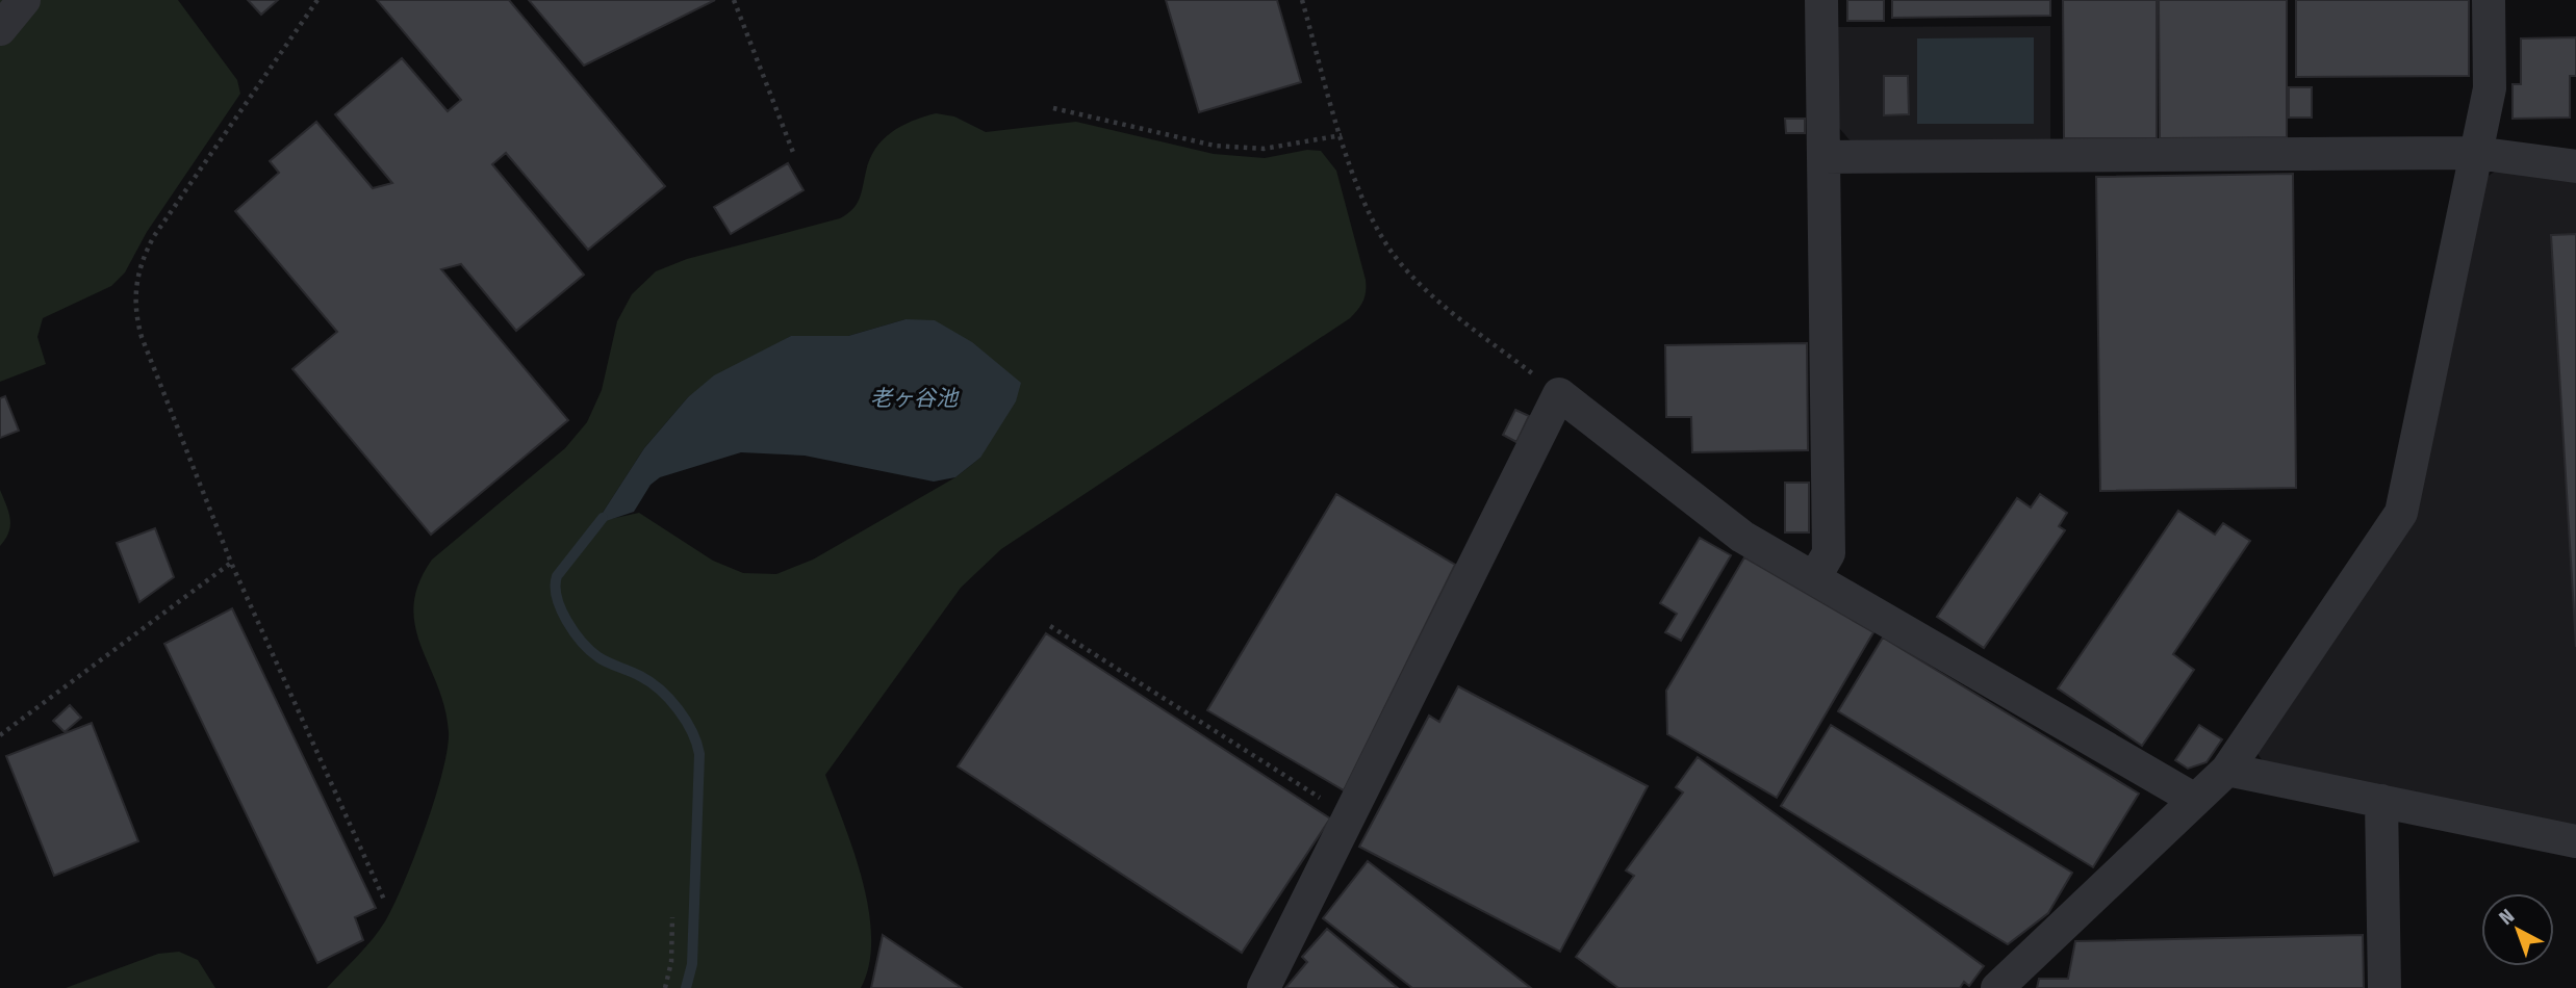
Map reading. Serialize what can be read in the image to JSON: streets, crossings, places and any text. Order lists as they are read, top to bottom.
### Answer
{
  "water": ["老ヶ谷池"],
  "north": "top left"
}
